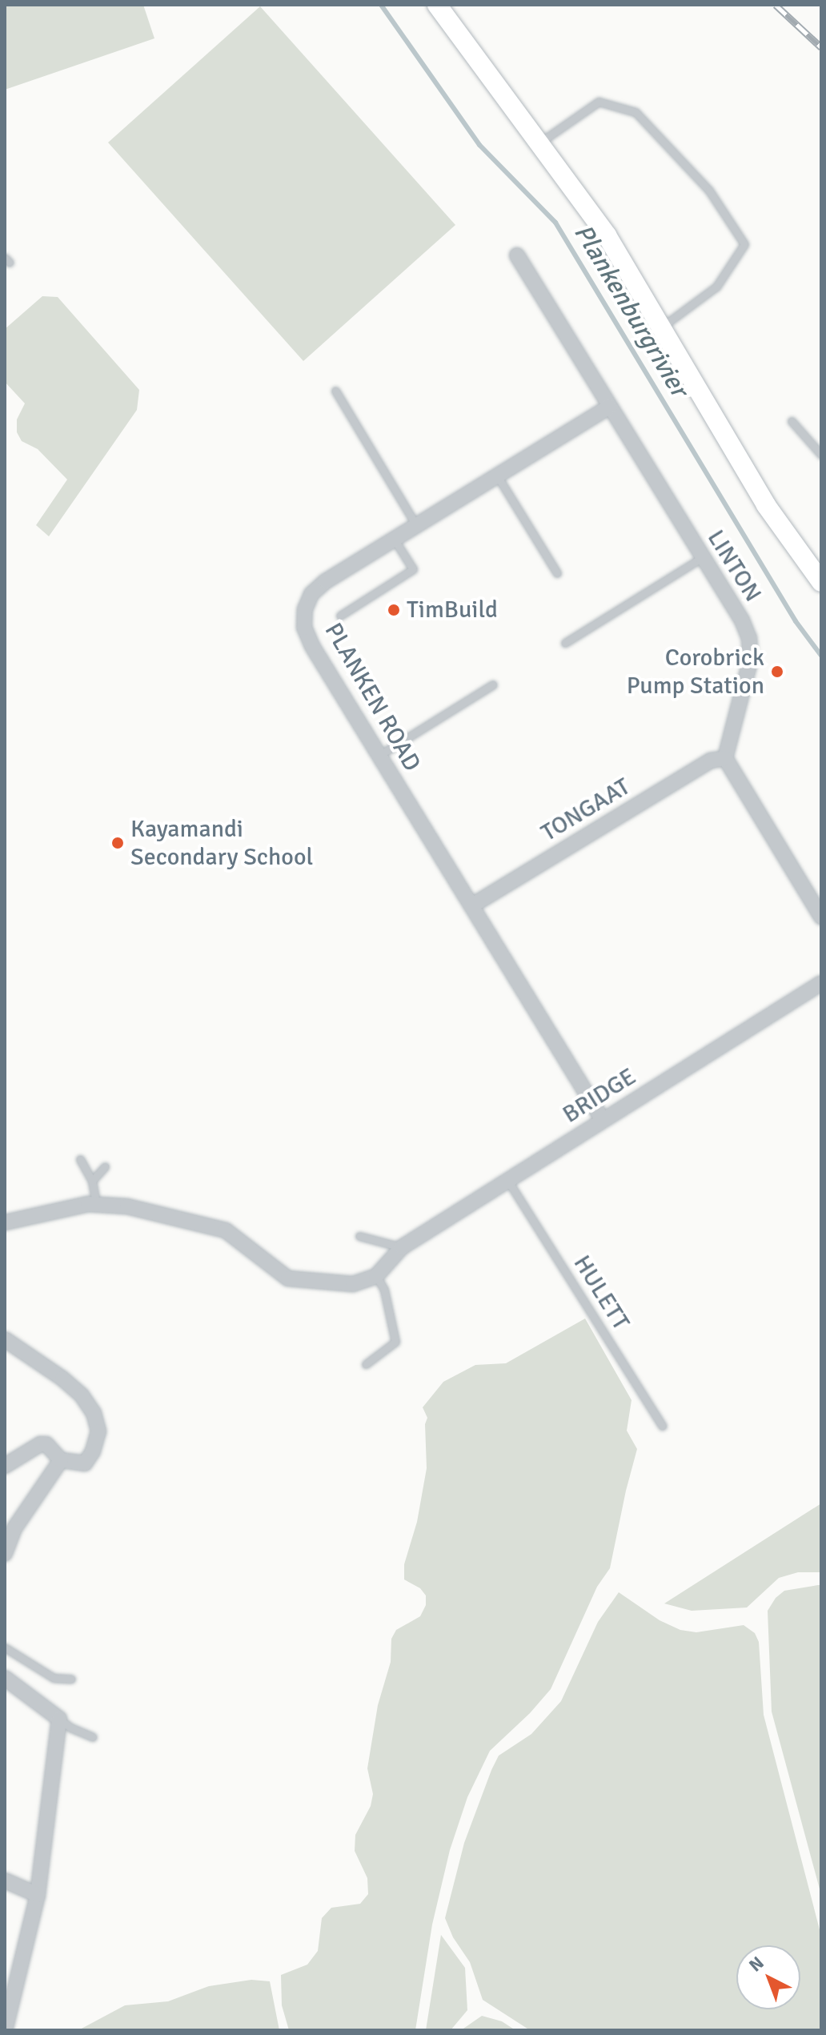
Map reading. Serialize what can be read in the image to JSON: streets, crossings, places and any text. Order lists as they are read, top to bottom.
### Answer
{
  "streets": {
    "street": [
      "LINTON",
      "PLANKEN ROAD",
      "TONGAAT",
      "BRIDGE"
    ],
    "lane": ["HULETT"]
  },
  "crossings": [
    ["LINTON", "PLANKEN ROAD"],
    ["LINTON", "TONGAAT"],
    ["PLANKEN ROAD", "TONGAAT"],
    ["PLANKEN ROAD", "BRIDGE"],
    ["BRIDGE", "HULETT"]
  ],
  "water": ["Plankenburgrivier"],
  "places": ["TimBuild", "Corobrick Pump Station", "Kayamandi Secondary School"],
  "north": "top left"
}
